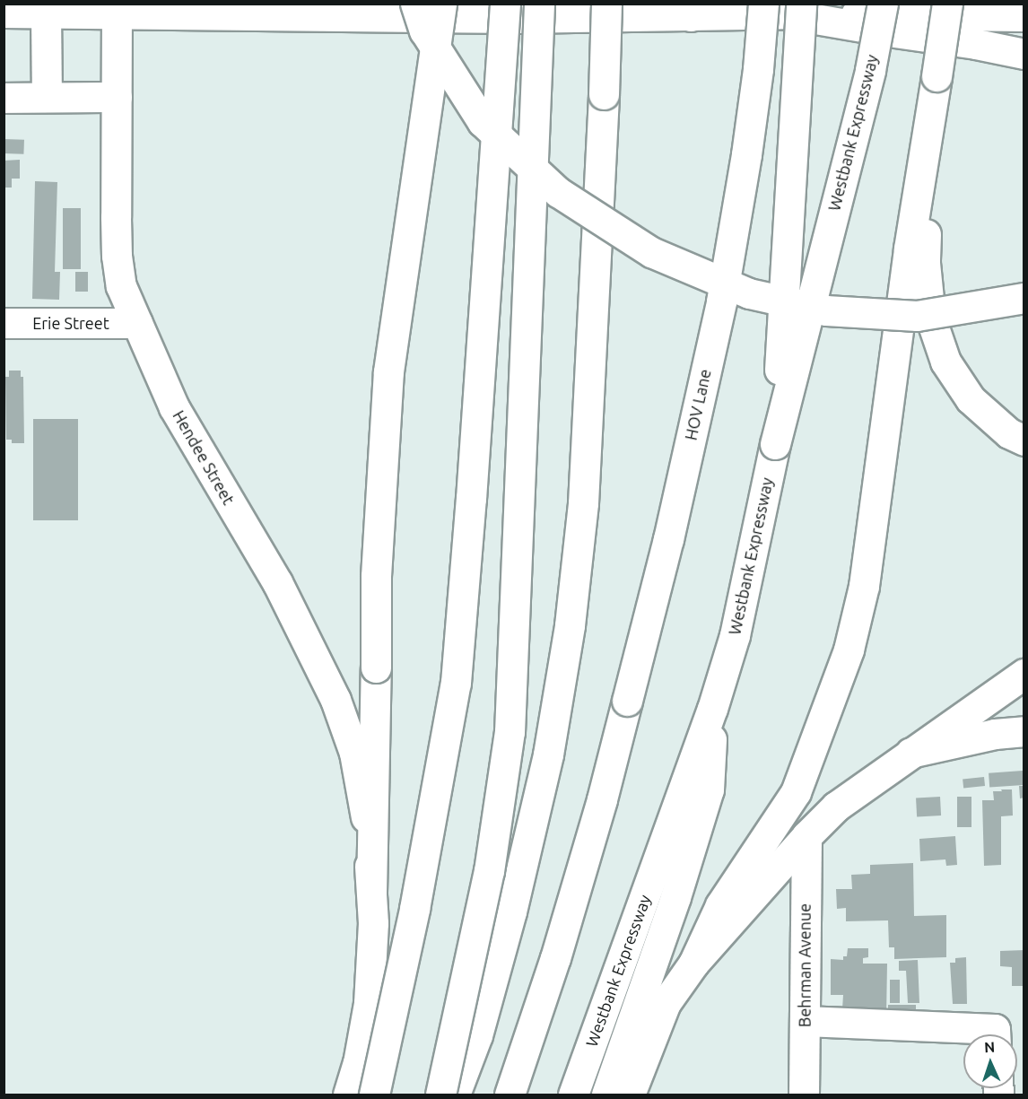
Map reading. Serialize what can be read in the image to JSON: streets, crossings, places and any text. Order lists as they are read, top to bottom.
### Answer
{
  "streets": {
    "main road": [
      "Westbank Expressway",
      "Erie Street",
      "HOV Lane",
      "Hendee Street",
      "Behrman Avenue"
    ]
  },
  "crossings": [
    ["Erie Street", "Hendee Street"]
  ],
  "north": "top"
}
